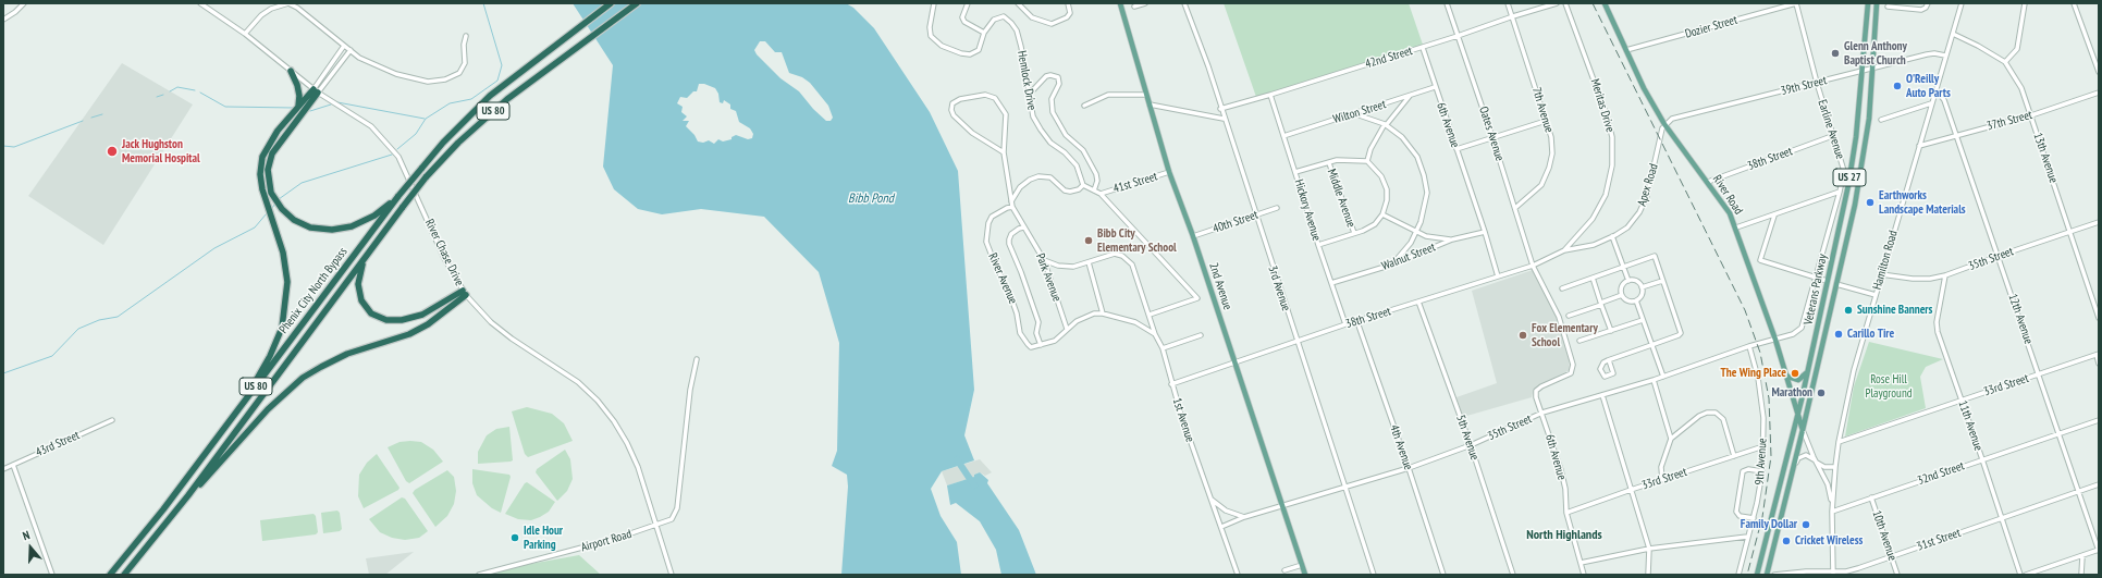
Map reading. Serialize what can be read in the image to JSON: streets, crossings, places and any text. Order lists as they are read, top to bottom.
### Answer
{
  "streets": {
    "highway": ["US 80", "Phenix City North Bypass"],
    "main road": [
      "US 27",
      "River Road",
      "2nd Avenue",
      "Veterans Parkway"
    ],
    "street": [
      "Dozier Street",
      "42nd Street",
      "Hemlock Drive",
      "39th Street",
      "Meritas Drive",
      "7th Avenue",
      "Wilton Street",
      "37th Street",
      "6th Avenue",
      "Earline Avenue",
      "Oates Avenue",
      "13th Avenue",
      "38th Street",
      "41st Street",
      "Apex Road",
      "Middle Avenue",
      "Hickory Avenue",
      "40th Street",
      "River Chase Drive",
      "Walnut Street",
      "35th Street",
      "Hamilton Road",
      "Park Avenue",
      "River Avenue",
      "3rd Avenue",
      "12th Avenue",
      "33rd Street",
      "1st Avenue",
      "11th Avenue",
      "5th Avenue",
      "43rd Street",
      "4th Avenue",
      "9th Avenue",
      "32nd Street",
      "10th Avenue",
      "31st Street",
      "Airport Road"
    ]
  },
  "crossings": [
    ["Dozier Street", "Earline Avenue"],
    ["Dozier Street", "River Road"],
    ["42nd Street", "7th Avenue"],
    ["42nd Street", "6th Avenue"],
    ["42nd Street", "Oates Avenue"],
    ["42nd Street", "Hickory Avenue"],
    ["42nd Street", "3rd Avenue"],
    ["39th Street", "Earline Avenue"],
    ["39th Street", "Apex Road"],
    ["39th Street", "River Road"],
    ["39th Street", "Hamilton Road"],
    ["39th Street", "Veterans Parkway"],
    ["Meritas Drive", "38th Street"],
    ["Meritas Drive", "Apex Road"],
    ["7th Avenue", "Oates Avenue"],
    ["Wilton Street", "6th Avenue"],
    ["Wilton Street", "Hickory Avenue"],
    ["37th Street", "13th Avenue"],
    ["37th Street", "Hamilton Road"],
    ["37th Street", "12th Avenue"],
    ["6th Avenue", "Oates Avenue"],
    ["6th Avenue", "38th Street"],
    ["6th Avenue", "Walnut Street"],
    ["6th Avenue", "35th Street"],
    ["6th Avenue", "33rd Street"],
    ["Earline Avenue", "38th Street"],
    ["Earline Avenue", "River Road"],
    ["Earline Avenue", "35th Street"],
    ["Oates Avenue", "38th Street"],
    ["13th Avenue", "35th Street"],
    ["38th Street", "Apex Road"],
    ["38th Street", "River Road"],
    ["38th Street", "Hickory Avenue"],
    ["38th Street", "2nd Avenue"],
    ["38th Street", "3rd Avenue"],
    ["38th Street", "1st Avenue"],
    ["38th Street", "5th Avenue"],
    ["38th Street", "4th Avenue"],
    ["41st Street", "2nd Avenue"],
    ["Apex Road", "River Road"],
    ["River Road", "35th Street"],
    ["River Road", "Veterans Parkway"],
    ["Hickory Avenue", "Walnut Street"],
    ["40th Street", "2nd Avenue"],
    ["40th Street", "3rd Avenue"],
    ["River Chase Drive", "Airport Road"],
    ["35th Street", "Hamilton Road"],
    ["35th Street", "2nd Avenue"],
    ["35th Street", "3rd Avenue"],
    ["35th Street", "12th Avenue"],
    ["35th Street", "1st Avenue"],
    ["35th Street", "11th Avenue"],
    ["35th Street", "5th Avenue"],
    ["35th Street", "4th Avenue"],
    ["35th Street", "9th Avenue"],
    ["Hamilton Road", "12th Avenue"],
    ["Hamilton Road", "33rd Street"],
    ["Hamilton Road", "32nd Street"],
    ["Hamilton Road", "31st Street"],
    ["Park Avenue", "River Avenue"],
    ["12th Avenue", "33rd Street"],
    ["12th Avenue", "32nd Street"],
    ["12th Avenue", "31st Street"],
    ["33rd Street", "11th Avenue"],
    ["33rd Street", "9th Avenue"],
    ["11th Avenue", "32nd Street"],
    ["11th Avenue", "31st Street"],
    ["32nd Street", "10th Avenue"],
    ["10th Avenue", "31st Street"]
  ],
  "districts": ["North Highlands"],
  "water": ["Bibb Pond"],
  "parks": ["Rose Hill Playground"],
  "places": [
    "Glenn Anthony Baptist Church",
    "O'Reilly Auto Parts",
    "Jack Hughston Memorial Hospital",
    "Earthworks Landscape Materials",
    "Bibb City Elementary School",
    "Sunshine Banners",
    "Carillo Tire",
    "Fox Elementary School",
    "The Wing Place",
    "Marathon",
    "Family Dollar",
    "Idle Hour Parking",
    "Cricket Wireless"
  ],
  "north": "top"
}
